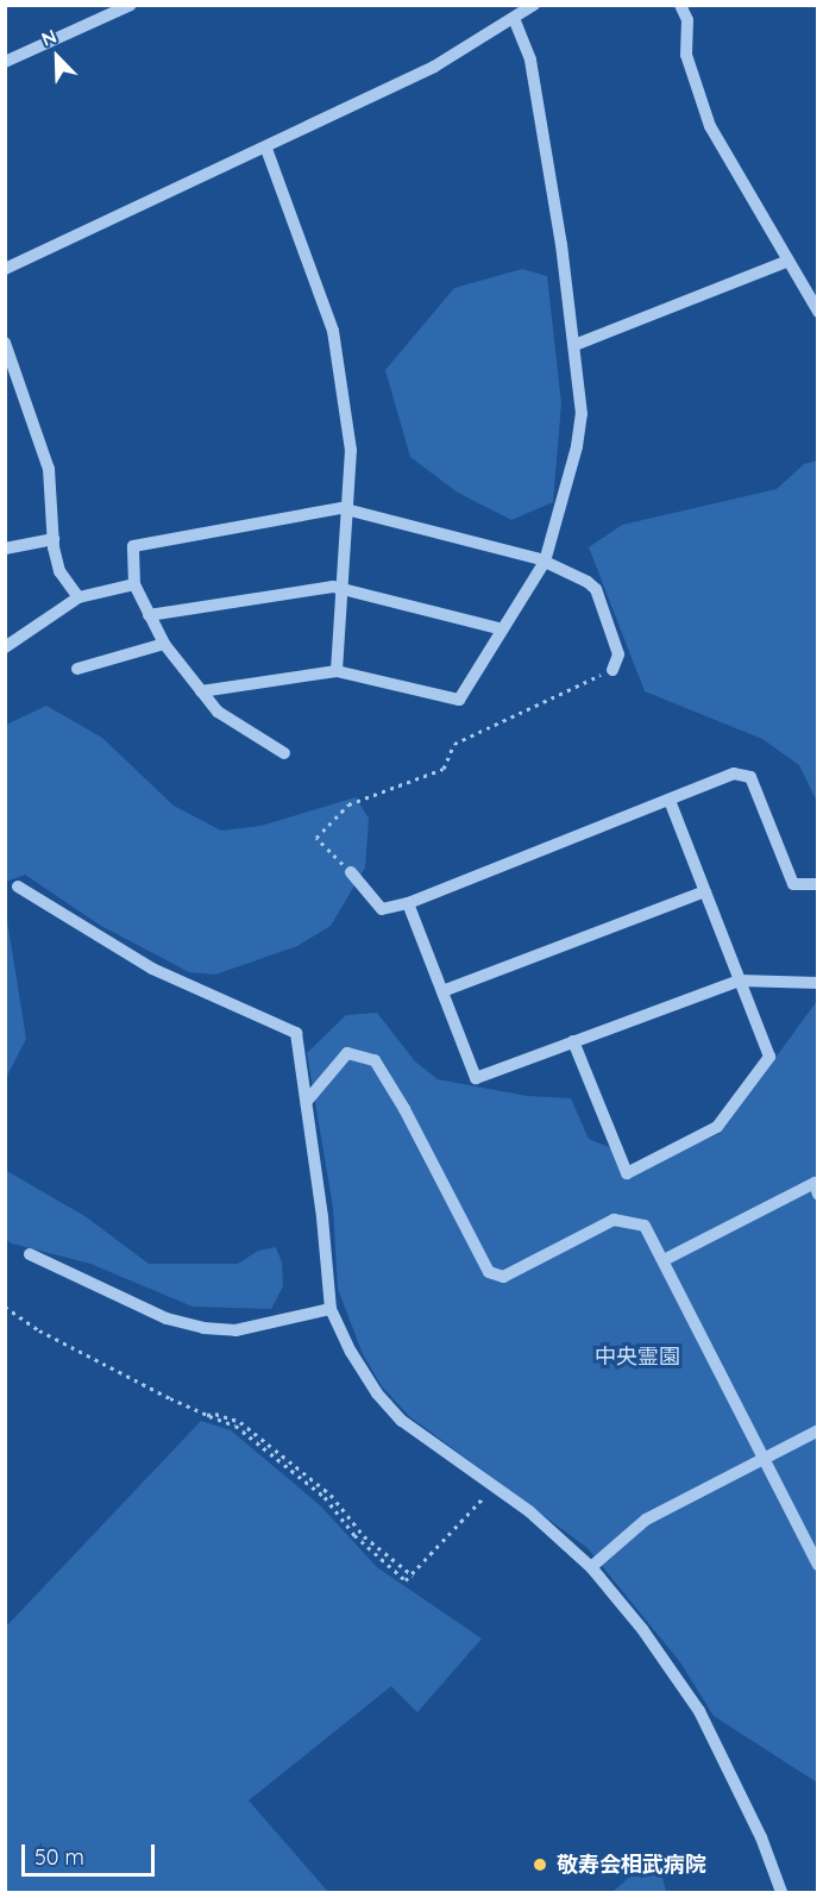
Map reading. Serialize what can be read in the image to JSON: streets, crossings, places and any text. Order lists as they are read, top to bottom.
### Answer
{
  "parks": ["中央霊園"],
  "places": ["敬寿会相武病院"],
  "scale_bar": "50 m",
  "north": "top left"
}
